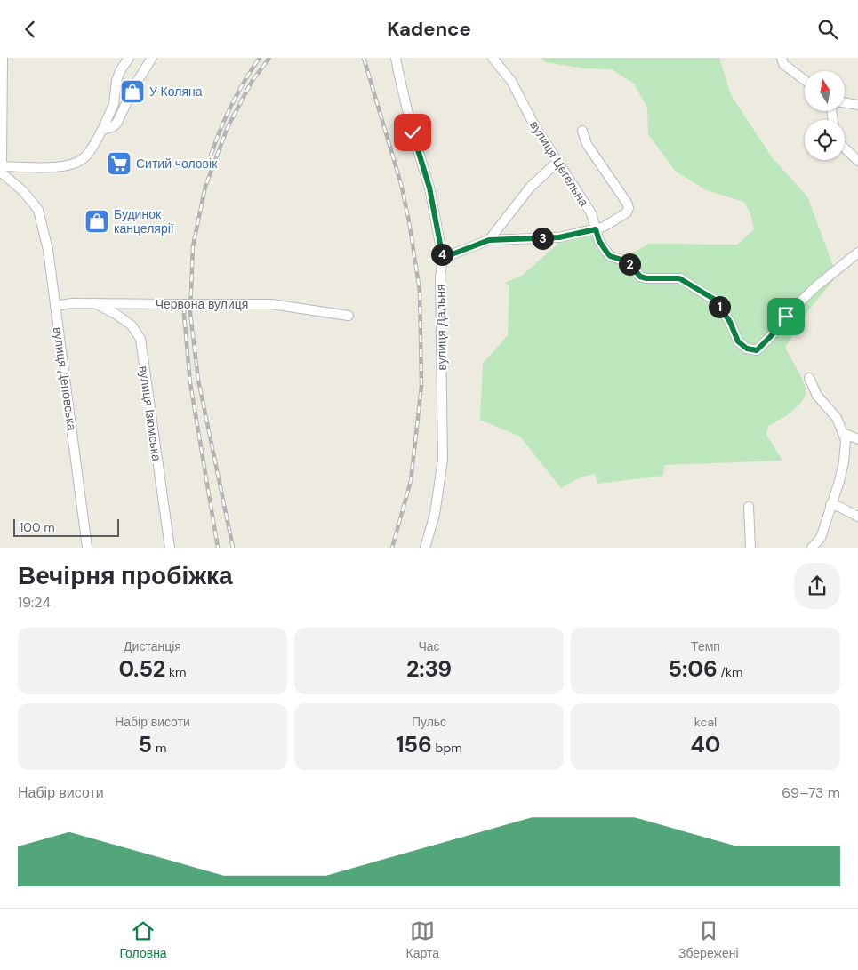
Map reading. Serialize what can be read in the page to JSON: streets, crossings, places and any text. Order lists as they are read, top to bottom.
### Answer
{
  "streets": {
    "street": [
      "вулиця Цегельна",
      "Червона вулиця",
      "вулиця Дальня",
      "вулиця Деповська",
      "вулиця Ізюмська"
    ]
  },
  "crossings": [
    ["Червона вулиця", "вулиця Деповська"],
    ["Червона вулиця", "вулиця Ізюмська"]
  ],
  "places": {
    "shop": ["У Коляна", "Будинок канцелярії"],
    "supermarket": ["Ситий чоловік"]
  },
  "scale_bar": "100 m",
  "north": "top",
  "page": {
    "header": "Kadence",
    "pins": [
      "3",
      "4",
      "2",
      "1"
    ],
    "scale": "100 m",
    "heading": ["Вечірня пробіжка", "19:24"],
    "stats": [
      ["Дистанція", "0.52 km"],
      ["Час", "2:39"],
      ["Темп", "5:06 /km"],
      ["Набір висоти", "5 m"],
      ["Пульс", "156 bpm"],
      ["kcal", "40"]
    ],
    "chart": ["Набір висоти", "69–73 m"],
    "tabs": ["Головна", "Карта", "Збережені"]
  }
}
